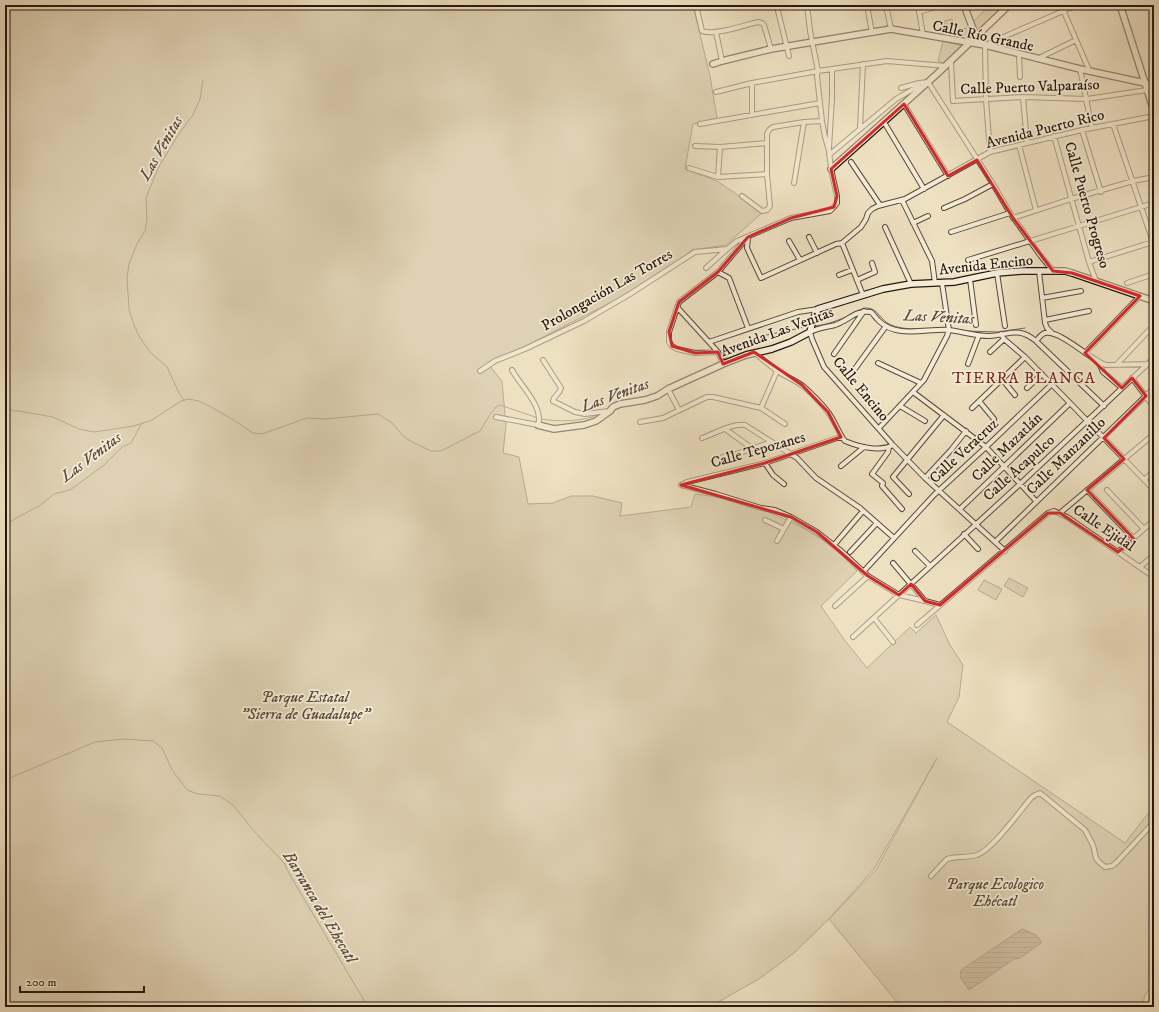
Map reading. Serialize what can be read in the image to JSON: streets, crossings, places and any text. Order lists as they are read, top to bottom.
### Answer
{
  "streets": {
    "main road": ["Calle Río Grande", "Avenida Encino", "Avenida Las Venitas"],
    "street": [
      "Calle Puerto Valparaíso",
      "Avenida Puerto Rico",
      "Calle Puerto Progreso",
      "Prolongación Las Torres",
      "Calle Encino",
      "Calle Mazatlán",
      "Calle Tepozanes",
      "Calle Veracruz",
      "Calle Manzanillo",
      "Calle Acapulco",
      "Calle Ejidal"
    ]
  },
  "crossings": [
    ["Avenida Puerto Rico", "Calle Puerto Progreso"],
    ["Calle Puerto Progreso", "Avenida Encino"],
    ["Avenida Las Venitas", "Calle Encino"],
    ["Calle Encino", "Calle Mazatlán"],
    ["Calle Encino", "Calle Veracruz"],
    ["Calle Encino", "Calle Manzanillo"],
    ["Calle Encino", "Calle Acapulco"]
  ],
  "districts": ["TIERRA BLANCA"],
  "water": ["Las Venitas", "Barranca del Ehecatl"],
  "parks": ["Parque Estatal \"Sierra de Guadalupe\"", "Parque Ecologico Ehécatl"],
  "scale_bar": "200 m"
}
